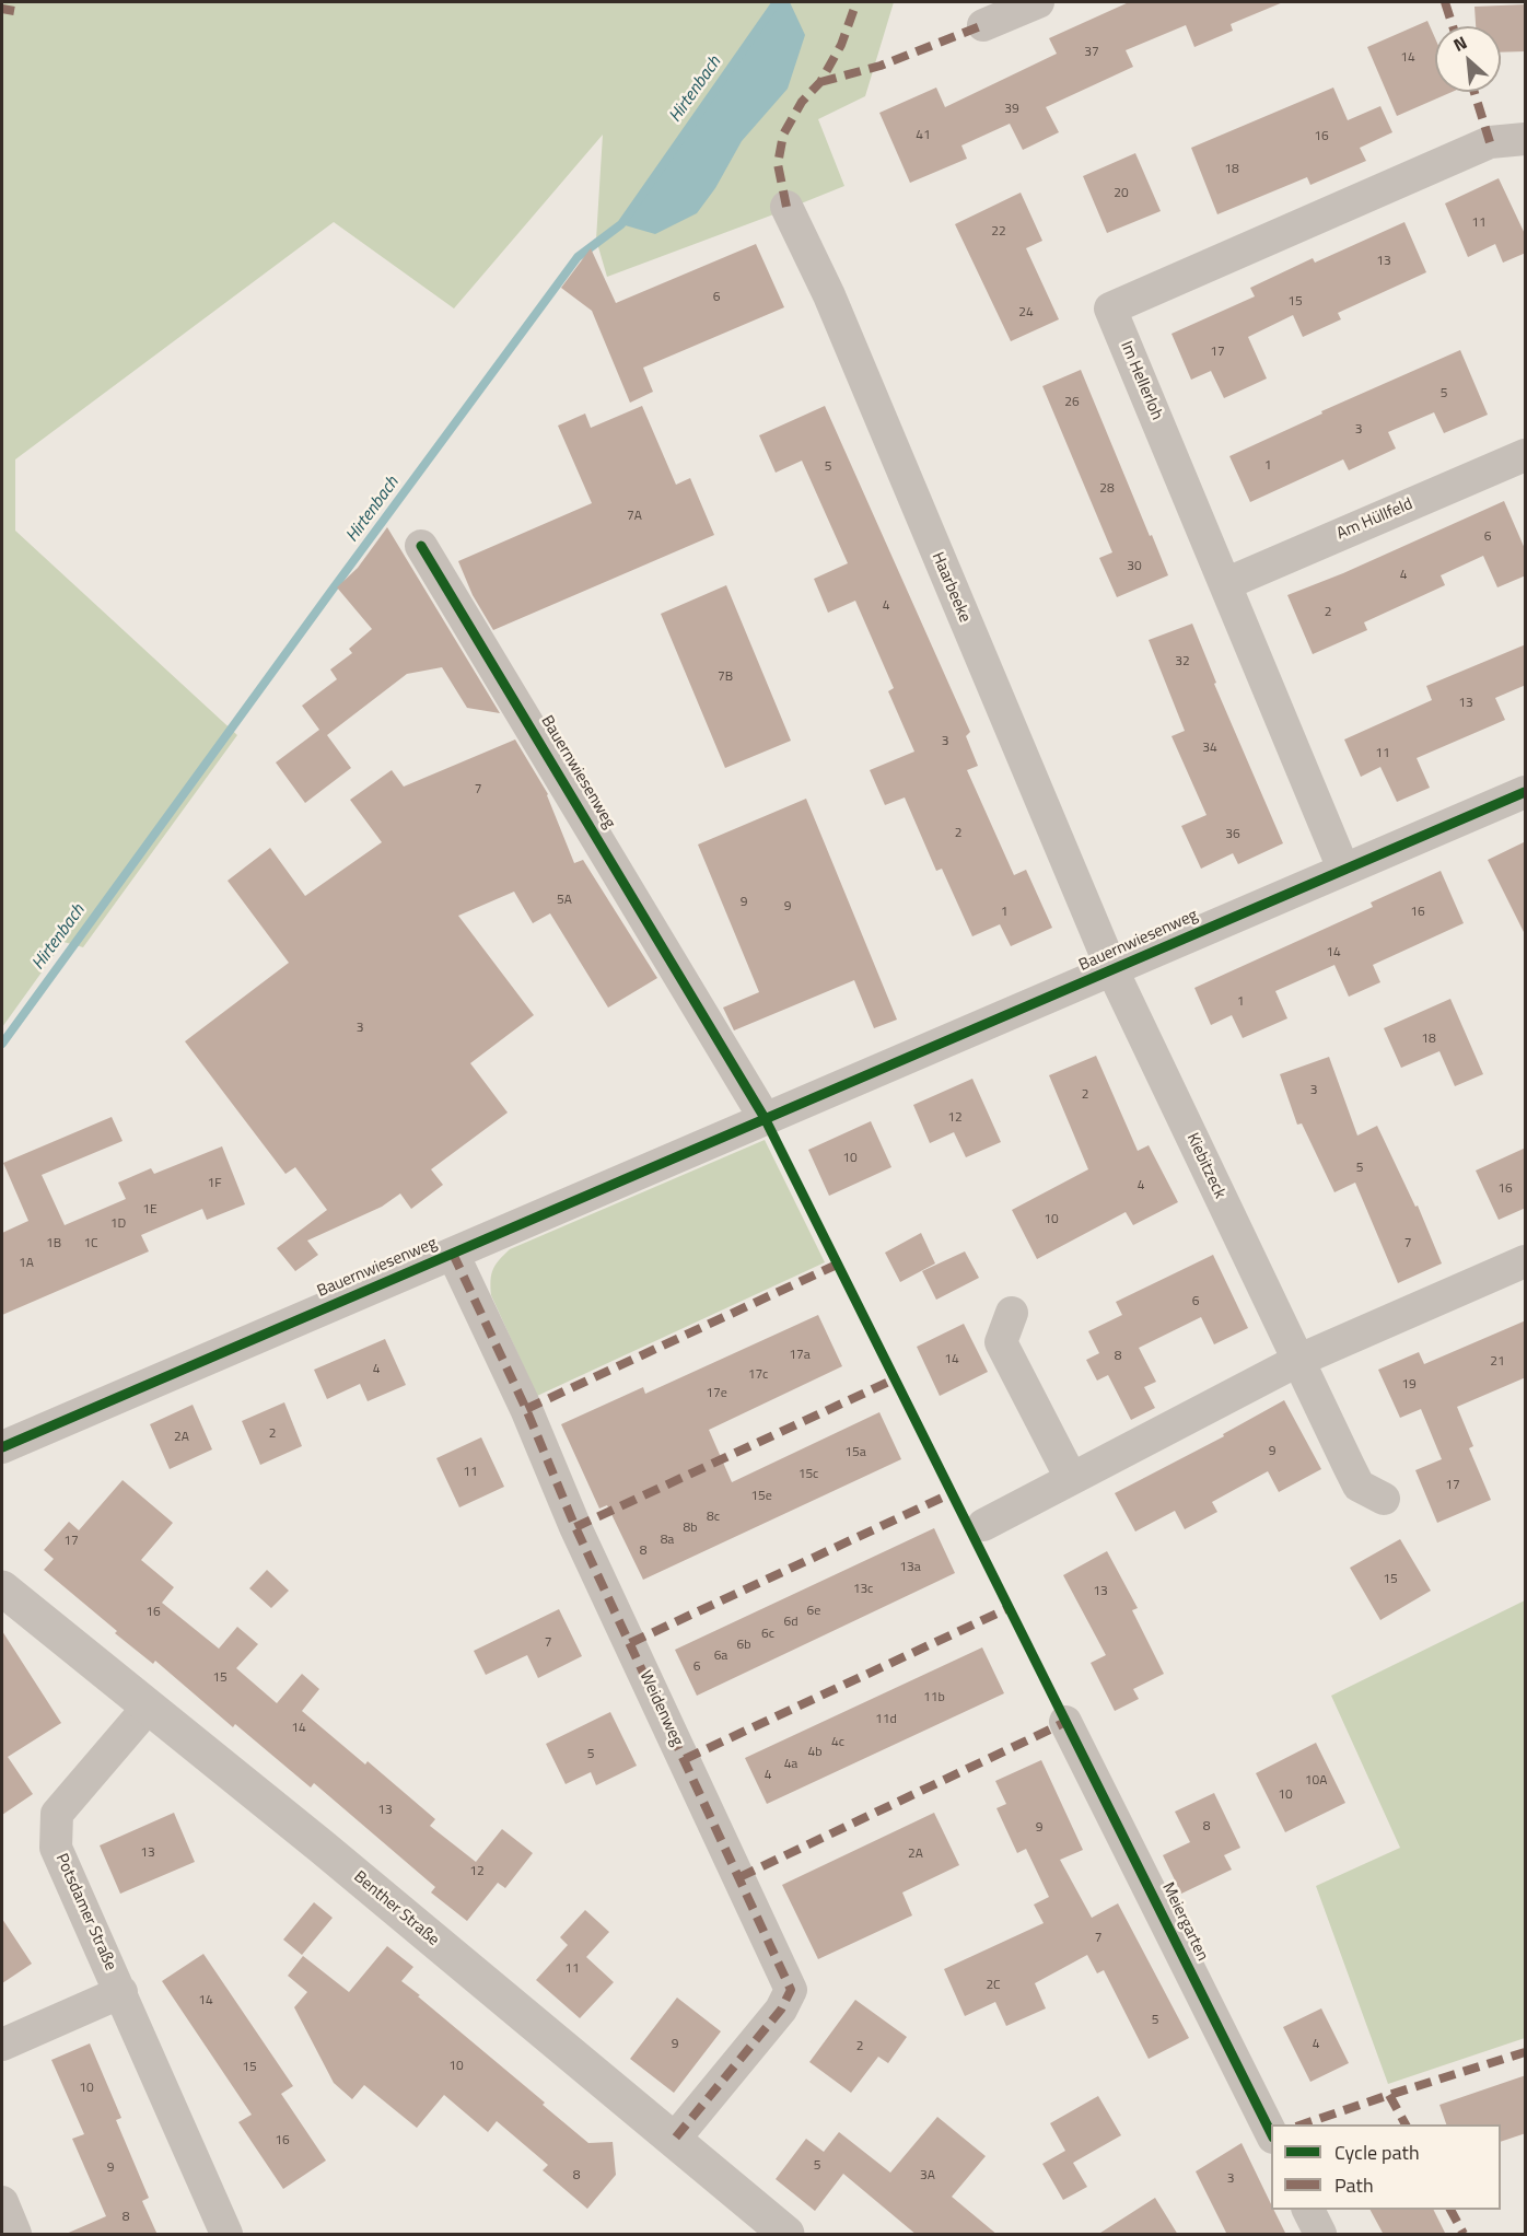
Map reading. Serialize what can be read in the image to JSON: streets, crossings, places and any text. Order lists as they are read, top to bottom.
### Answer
{
  "streets": {
    "street": [
      "Im Hellerloh",
      "Am Hüllfeld",
      "Haarbeeke",
      "Bauernwiesenweg",
      "Kiebitzeck",
      "Weidenweg",
      "Benther Straße",
      "Potsdamer Straße",
      "Meiergarten"
    ]
  },
  "crossings": [
    ["Im Hellerloh", "Am Hüllfeld"],
    ["Im Hellerloh", "Bauernwiesenweg"],
    ["Haarbeeke", "Bauernwiesenweg"],
    ["Haarbeeke", "Kiebitzeck"],
    ["Bauernwiesenweg", "Kiebitzeck"],
    ["Bauernwiesenweg", "Weidenweg"],
    ["Weidenweg", "Benther Straße"],
    ["Benther Straße", "Potsdamer Straße"]
  ],
  "water": ["Hirtenbach"],
  "house_numbers": [
    "37",
    "14",
    "39",
    "41",
    "16",
    "18",
    "20",
    "11",
    "22",
    "13",
    "6",
    "15",
    "24",
    "17",
    "5",
    "26",
    "3",
    "1",
    "5",
    "28",
    "7A",
    "6",
    "30",
    "4",
    "4",
    "2",
    "32",
    "7B",
    "13",
    "3",
    "34",
    "11",
    "7",
    "2",
    "36",
    "5A",
    "9",
    "9",
    "1",
    "16",
    "14",
    "1",
    "3",
    "18",
    "3",
    "2",
    "12",
    "10",
    "5",
    "1F",
    "4",
    "16",
    "1E",
    "10",
    "1D",
    "1B",
    "1C",
    "7",
    "1A",
    "6",
    "17a",
    "8",
    "14",
    "21",
    "4",
    "17c",
    "19",
    "17e",
    "2",
    "2A",
    "9",
    "15a",
    "11",
    "15c",
    "17",
    "15e",
    "8c",
    "8b",
    "8a",
    "17",
    "8",
    "13a",
    "15",
    "13c",
    "13",
    "6e",
    "16",
    "6d",
    "6c",
    "7",
    "6b",
    "6a",
    "6",
    "15",
    "11b",
    "11d",
    "14",
    "4c",
    "4b",
    "5",
    "4a",
    "4",
    "10A",
    "10",
    "13",
    "8",
    "9",
    "13",
    "2A",
    "12",
    "7",
    "11",
    "2C",
    "14",
    "5",
    "9",
    "4",
    "2",
    "10",
    "15",
    "10",
    "16",
    "5",
    "9",
    "8",
    "3A",
    "3",
    "8"
  ],
  "legend": ["Cycle path", "Path"],
  "north": "top left"
}
